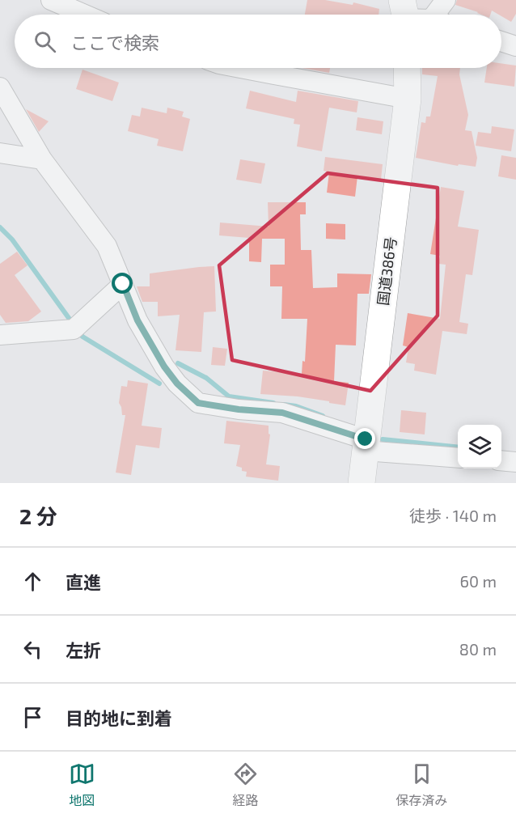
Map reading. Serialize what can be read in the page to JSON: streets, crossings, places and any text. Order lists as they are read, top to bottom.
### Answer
{
  "streets": {
    "highway": ["国道386号"]
  },
  "page": {
    "search": "ここで検索",
    "heading": ["2 分", "徒歩 · 140 m"],
    "list": [
      ["直進", "60 m"],
      ["左折", "80 m"],
      "目的地に到着"
    ],
    "nav": ["地図", "経路", "保存済み"]
  }
}
